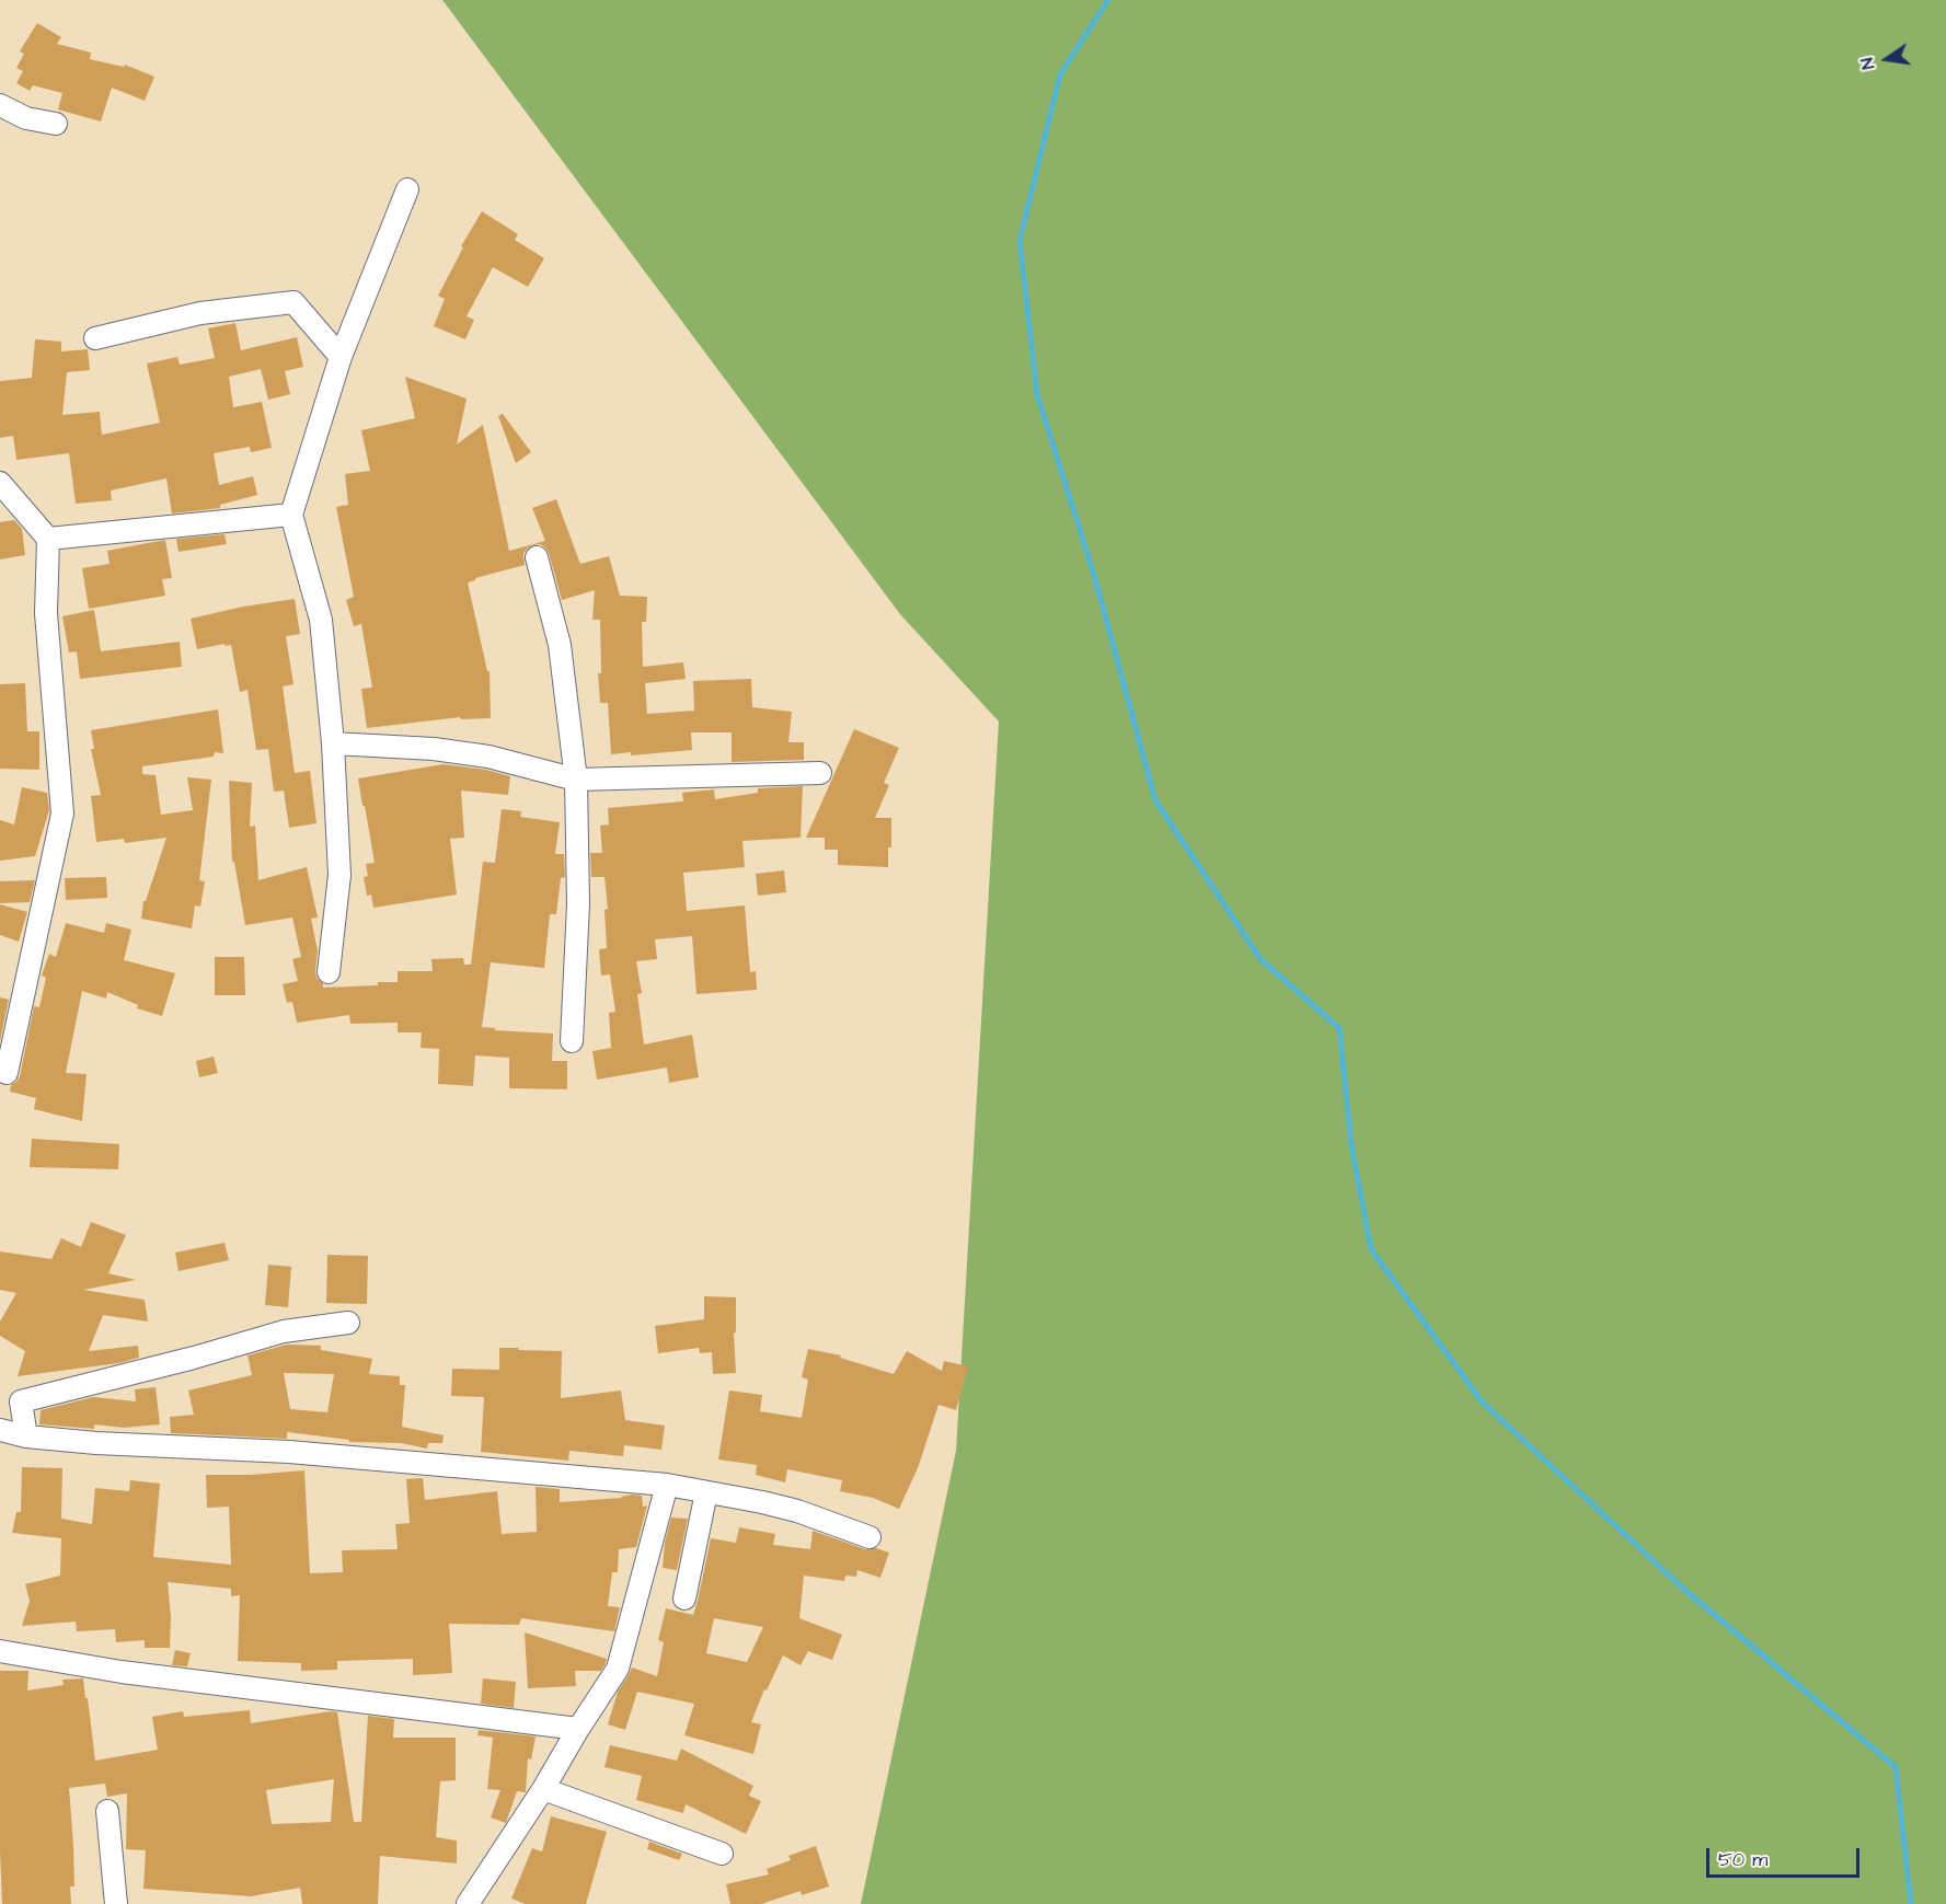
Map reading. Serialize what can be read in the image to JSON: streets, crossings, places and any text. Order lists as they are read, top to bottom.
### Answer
{
  "scale_bar": "50 m",
  "north": "left"
}
